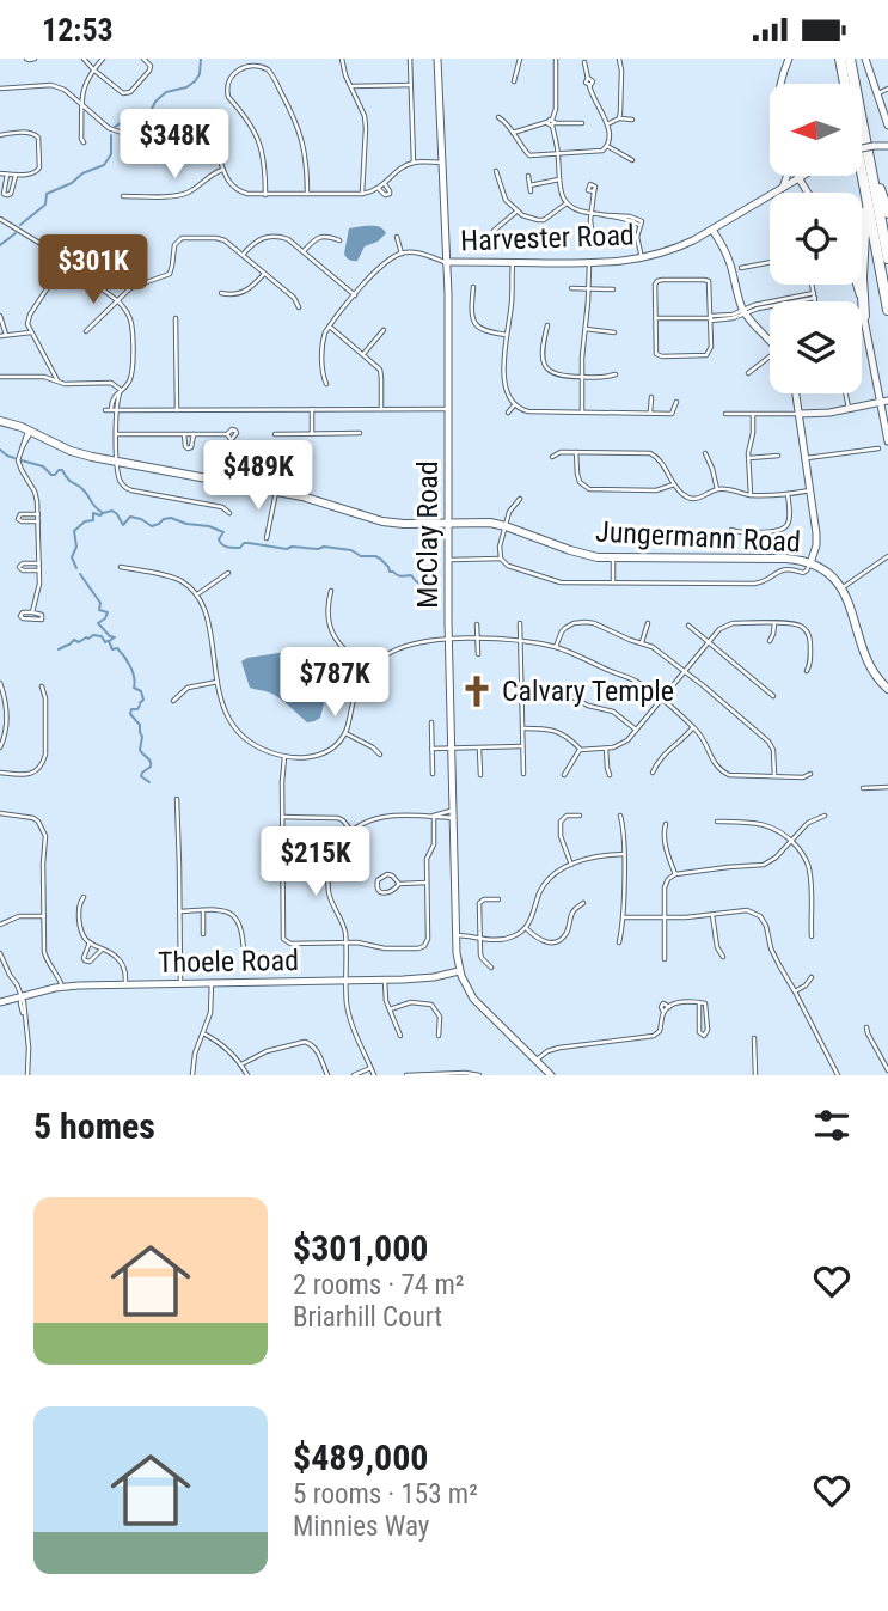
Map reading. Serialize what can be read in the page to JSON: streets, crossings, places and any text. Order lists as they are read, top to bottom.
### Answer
{
  "streets": {
    "main road": [
      "Harvester Road",
      "McClay Road",
      "Jungermann Road",
      "Thoele Road"
    ]
  },
  "crossings": [
    ["Harvester Road", "McClay Road"],
    ["McClay Road", "Jungermann Road"],
    ["McClay Road", "Thoele Road"]
  ],
  "places": {
    "church": ["Calvary Temple"]
  },
  "north": "left",
  "page": {
    "status": "12:53",
    "price": [
      "$348K",
      "$301K",
      "$489K",
      "$787K",
      "$215K"
    ],
    "heading": "5 homes",
    "list": [
      {
        "name": "$301,000",
        "note": "2 rooms · 74 m² · Briarhill Court"
      },
      {
        "name": "$489,000",
        "note": "5 rooms · 153 m² · Minnies Way"
      }
    ]
  }
}
